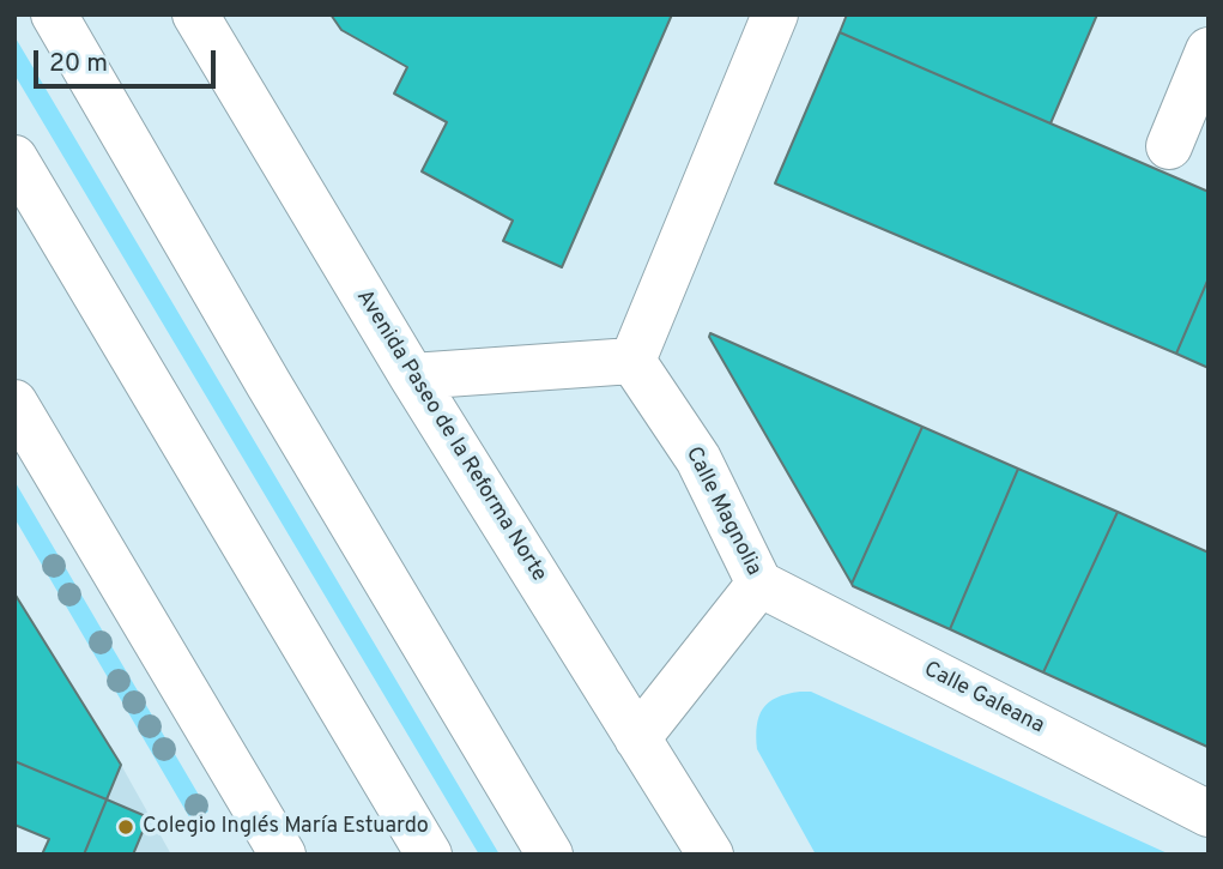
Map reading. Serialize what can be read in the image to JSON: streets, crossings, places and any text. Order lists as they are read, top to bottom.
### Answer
{
  "streets": {
    "street": ["Avenida Paseo de la Reforma Norte", "Calle Magnolia", "Calle Galeana"]
  },
  "crossings": [
    ["Avenida Paseo de la Reforma Norte", "Calle Magnolia"],
    ["Calle Magnolia", "Calle Galeana"]
  ],
  "places": ["Colegio Inglés María Estuardo"],
  "scale_bar": "20 m"
}
